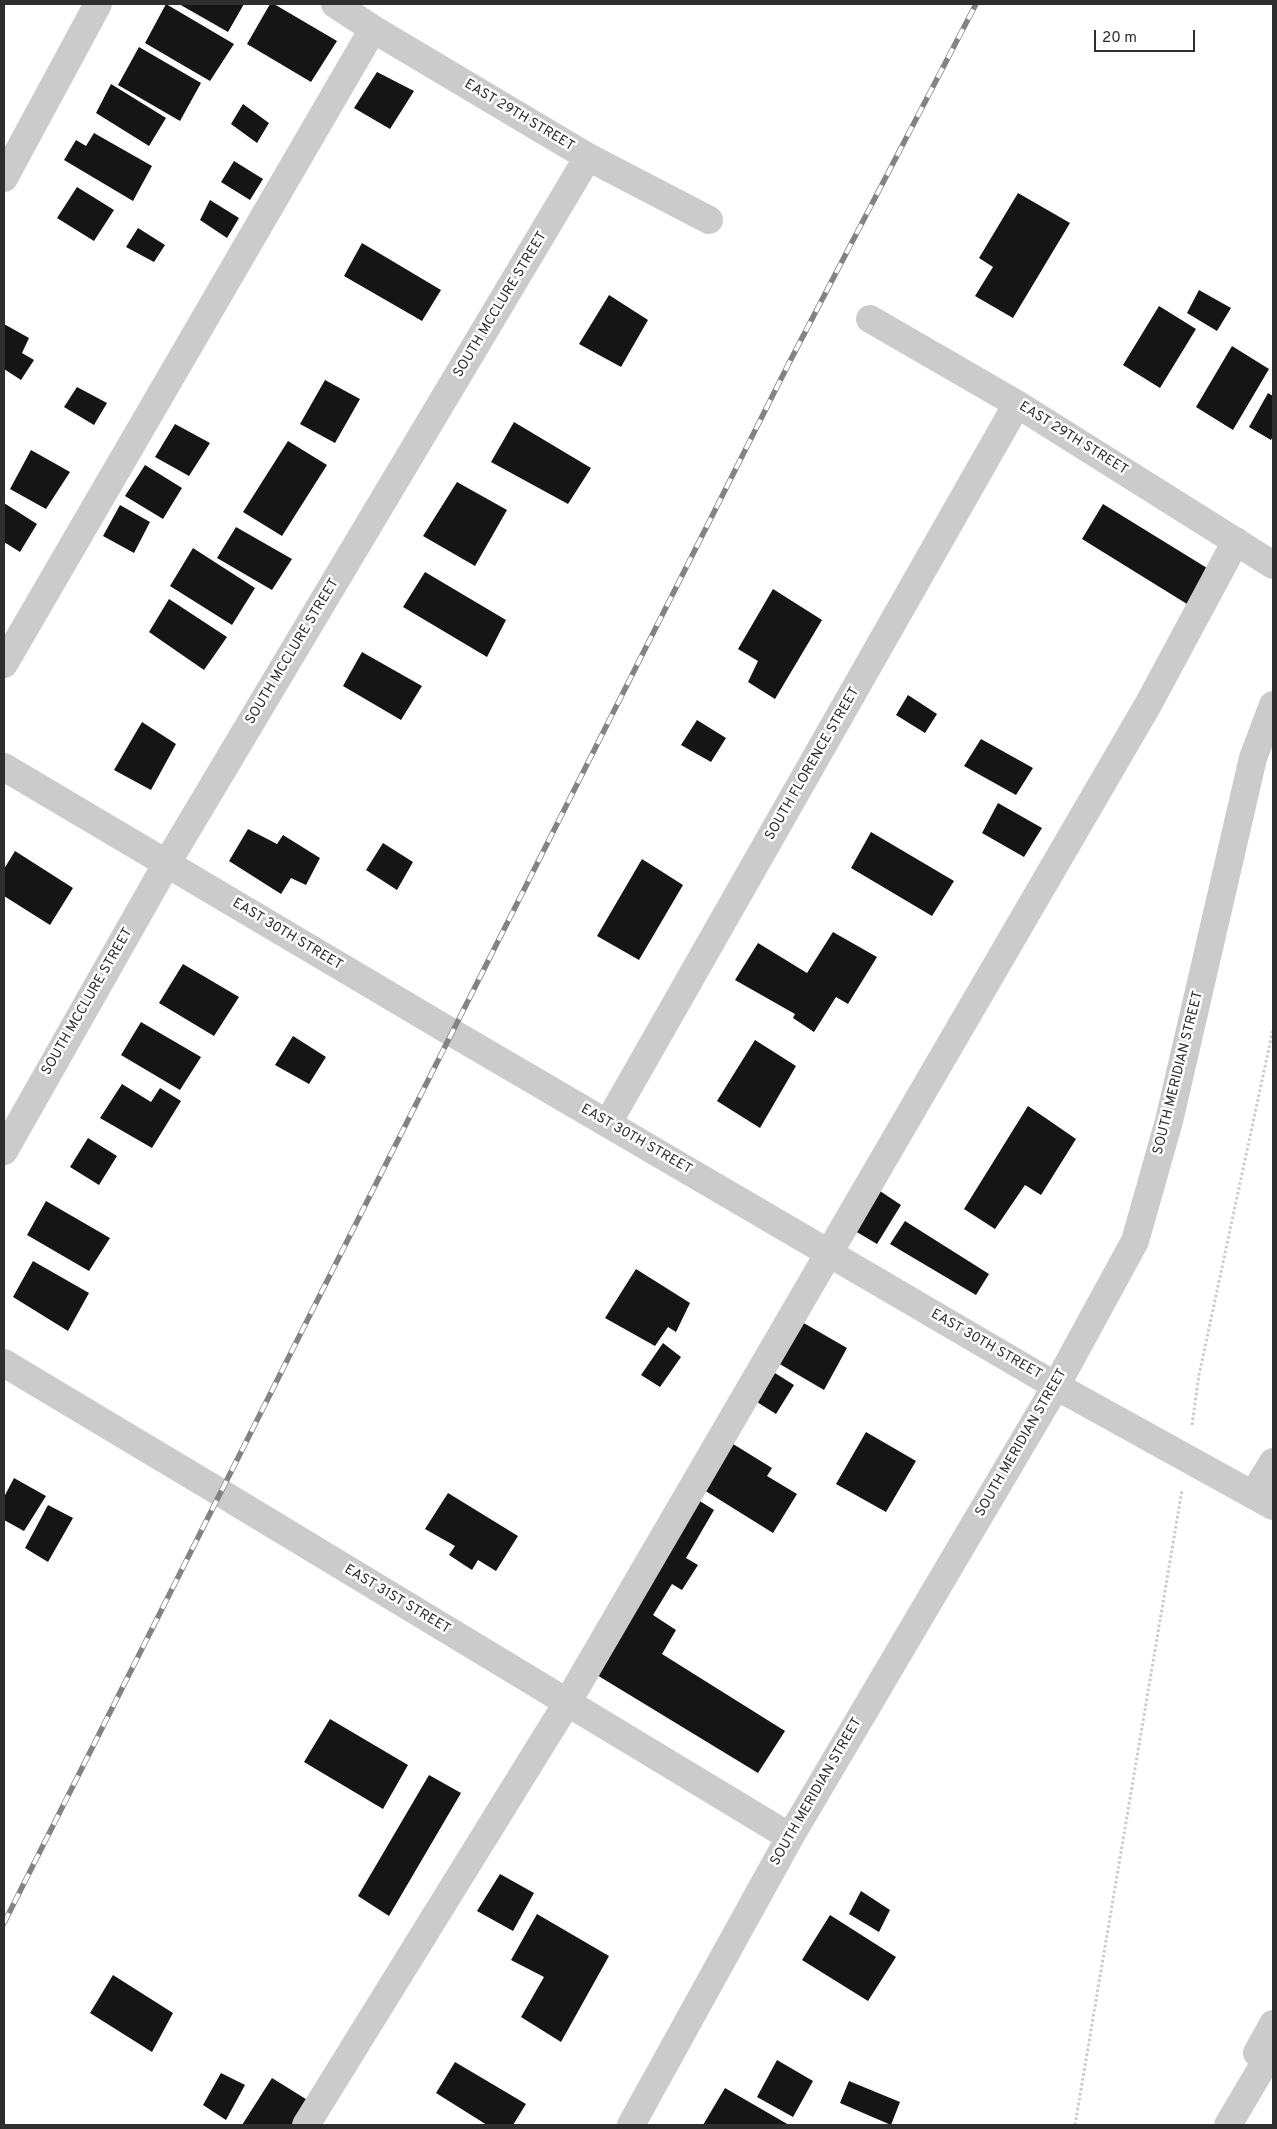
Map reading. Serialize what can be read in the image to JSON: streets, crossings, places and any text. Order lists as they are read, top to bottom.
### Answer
{
  "streets": {
    "street": [
      "EAST 29TH STREET",
      "SOUTH MCCLURE STREET",
      "SOUTH FLORENCE STREET",
      "EAST 30TH STREET",
      "SOUTH MERIDIAN STREET",
      "EAST 31ST STREET"
    ]
  },
  "crossings": [
    ["EAST 29TH STREET", "SOUTH MCCLURE STREET"],
    ["EAST 29TH STREET", "SOUTH FLORENCE STREET"],
    ["SOUTH MCCLURE STREET", "EAST 30TH STREET"],
    ["SOUTH FLORENCE STREET", "EAST 30TH STREET"],
    ["EAST 30TH STREET", "SOUTH MERIDIAN STREET"],
    ["SOUTH MERIDIAN STREET", "EAST 31ST STREET"]
  ],
  "scale_bar": "20 m"
}
